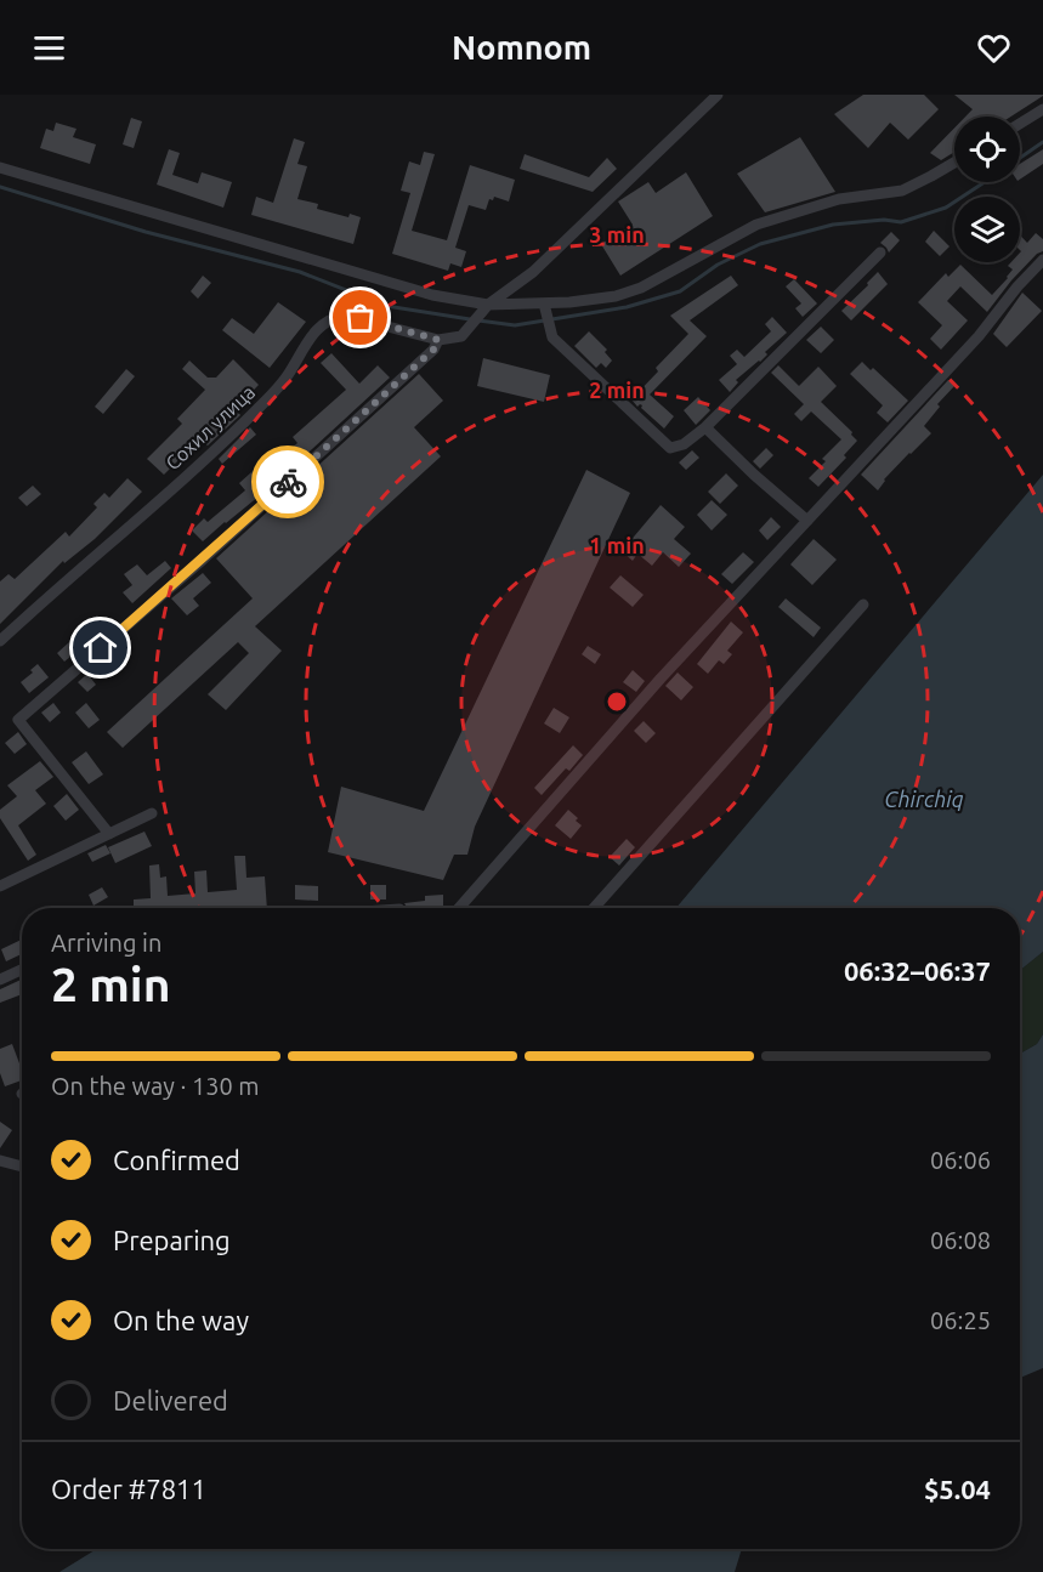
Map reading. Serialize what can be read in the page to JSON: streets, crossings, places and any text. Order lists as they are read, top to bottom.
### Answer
{
  "streets": {
    "street": ["Сохил улица"]
  },
  "water": ["Chirchiq"],
  "page": {
    "header": "Nomnom",
    "heading": ["2 min", "Arriving in", "06:32–06:37"],
    "panel": ["Order #7811", "$5.04"],
    "bar": "On the way · 130 m",
    "list": [
      ["Confirmed", "06:06"],
      ["Preparing", "06:08"],
      ["On the way", "06:25"],
      "Delivered"
    ]
  },
  "rings": ["3 min", "2 min", "1 min"]
}
